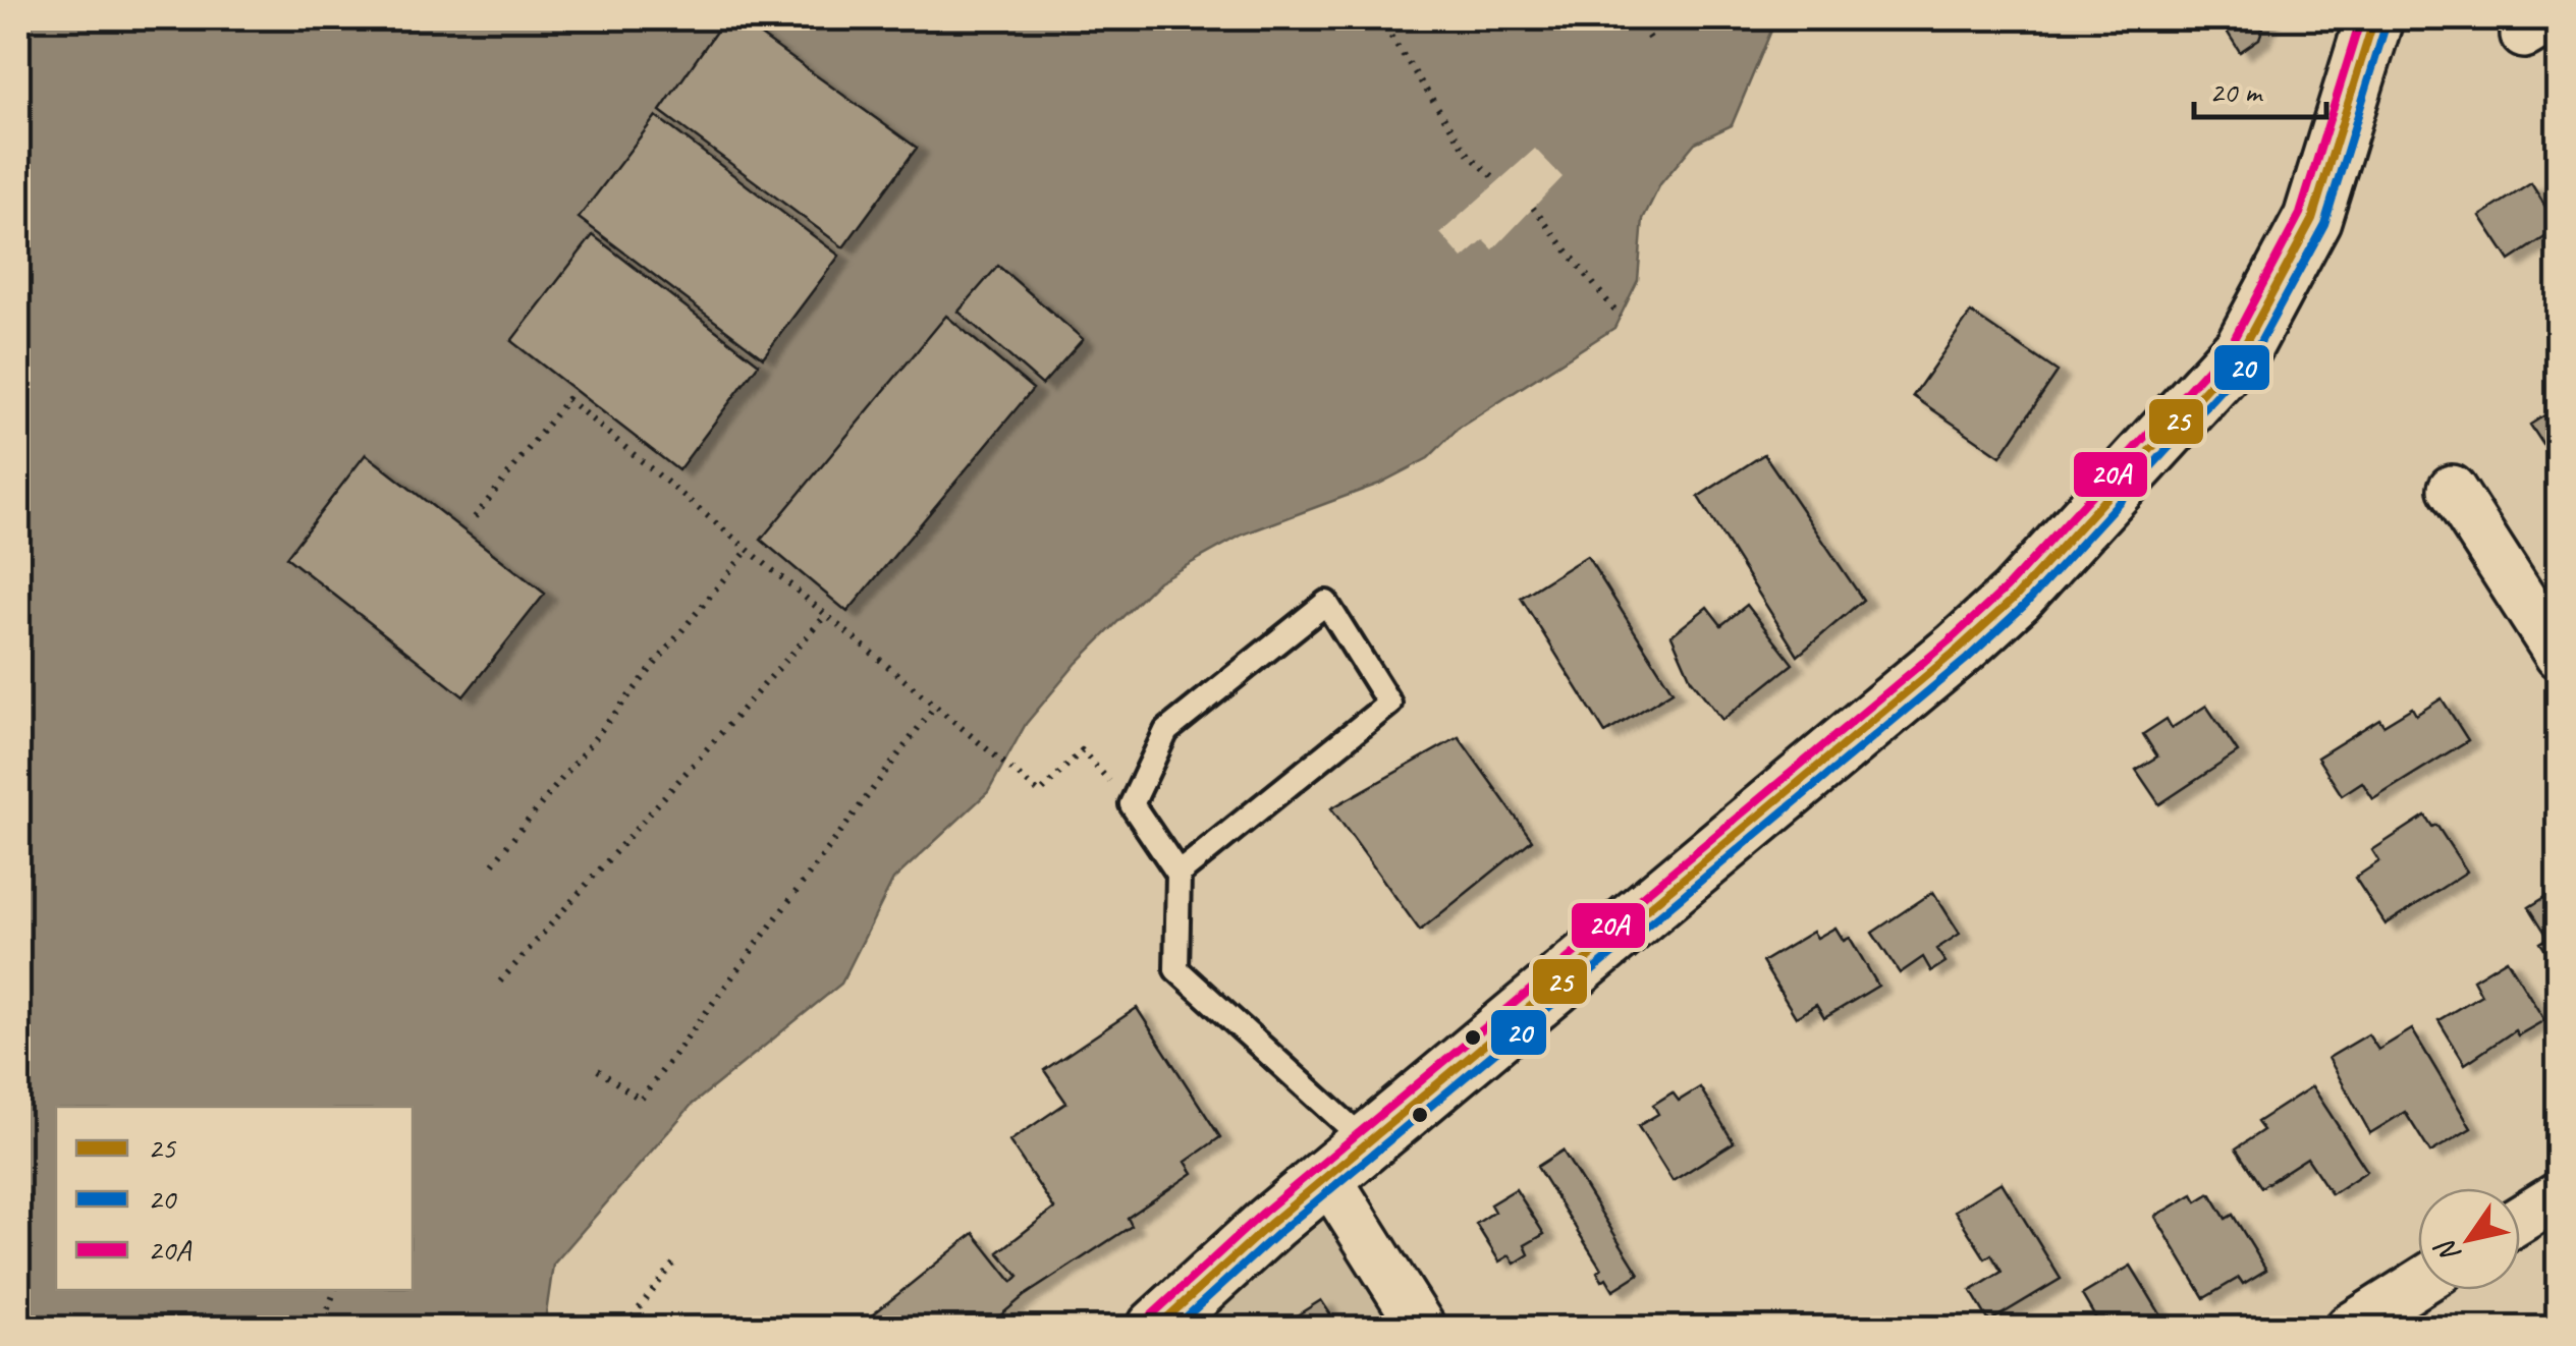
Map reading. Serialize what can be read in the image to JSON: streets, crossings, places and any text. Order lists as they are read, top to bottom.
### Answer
{
  "lines": ["transit line 25", "transit line 20A", "transit line 20"],
  "legend": ["25", "20", "20A"],
  "scale_bar": "20 m",
  "north": "bottom left"
}
